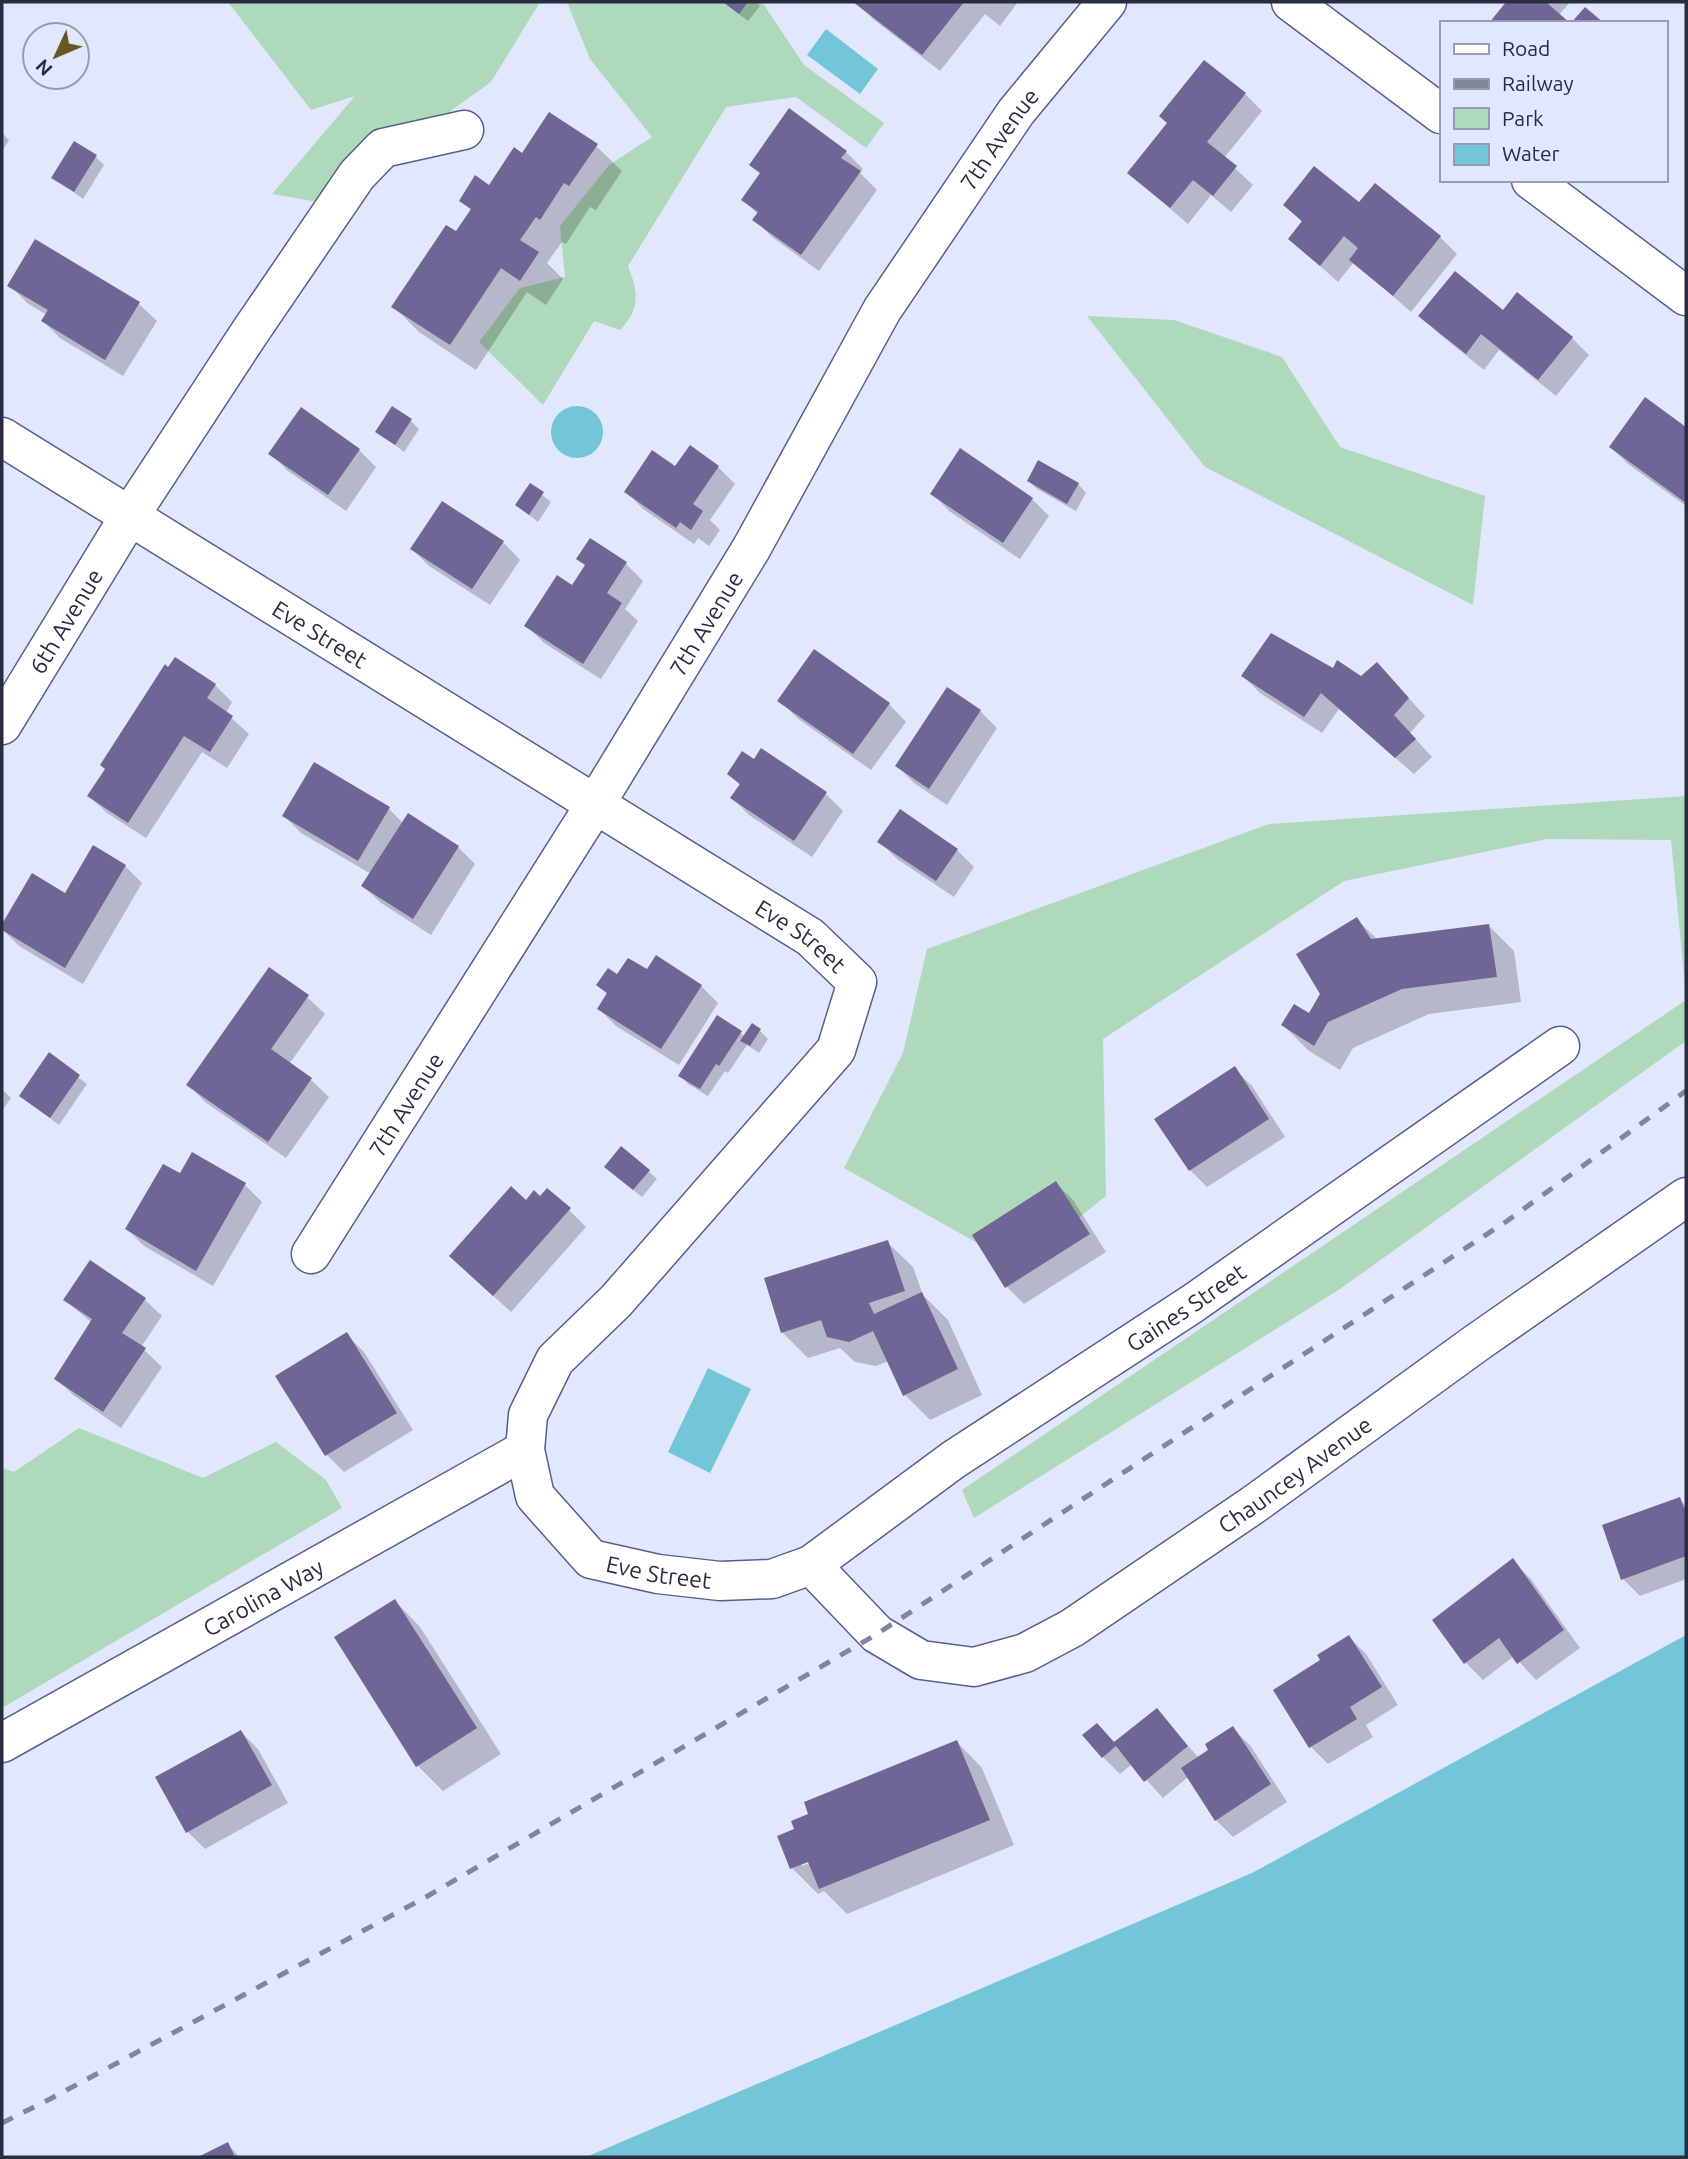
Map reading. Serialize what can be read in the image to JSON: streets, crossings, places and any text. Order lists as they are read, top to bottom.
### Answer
{
  "streets": {
    "street": [
      "7th Avenue",
      "6th Avenue",
      "Eve Street",
      "Gaines Street",
      "Chauncey Avenue",
      "Carolina Way"
    ]
  },
  "crossings": [
    ["7th Avenue", "Eve Street"],
    ["6th Avenue", "Eve Street"],
    ["Eve Street", "Gaines Street"],
    ["Eve Street", "Chauncey Avenue"],
    ["Eve Street", "Carolina Way"],
    ["Gaines Street", "Chauncey Avenue"]
  ],
  "legend": [
    "Road",
    "Railway",
    "Park",
    "Water"
  ],
  "north": "bottom left"
}
